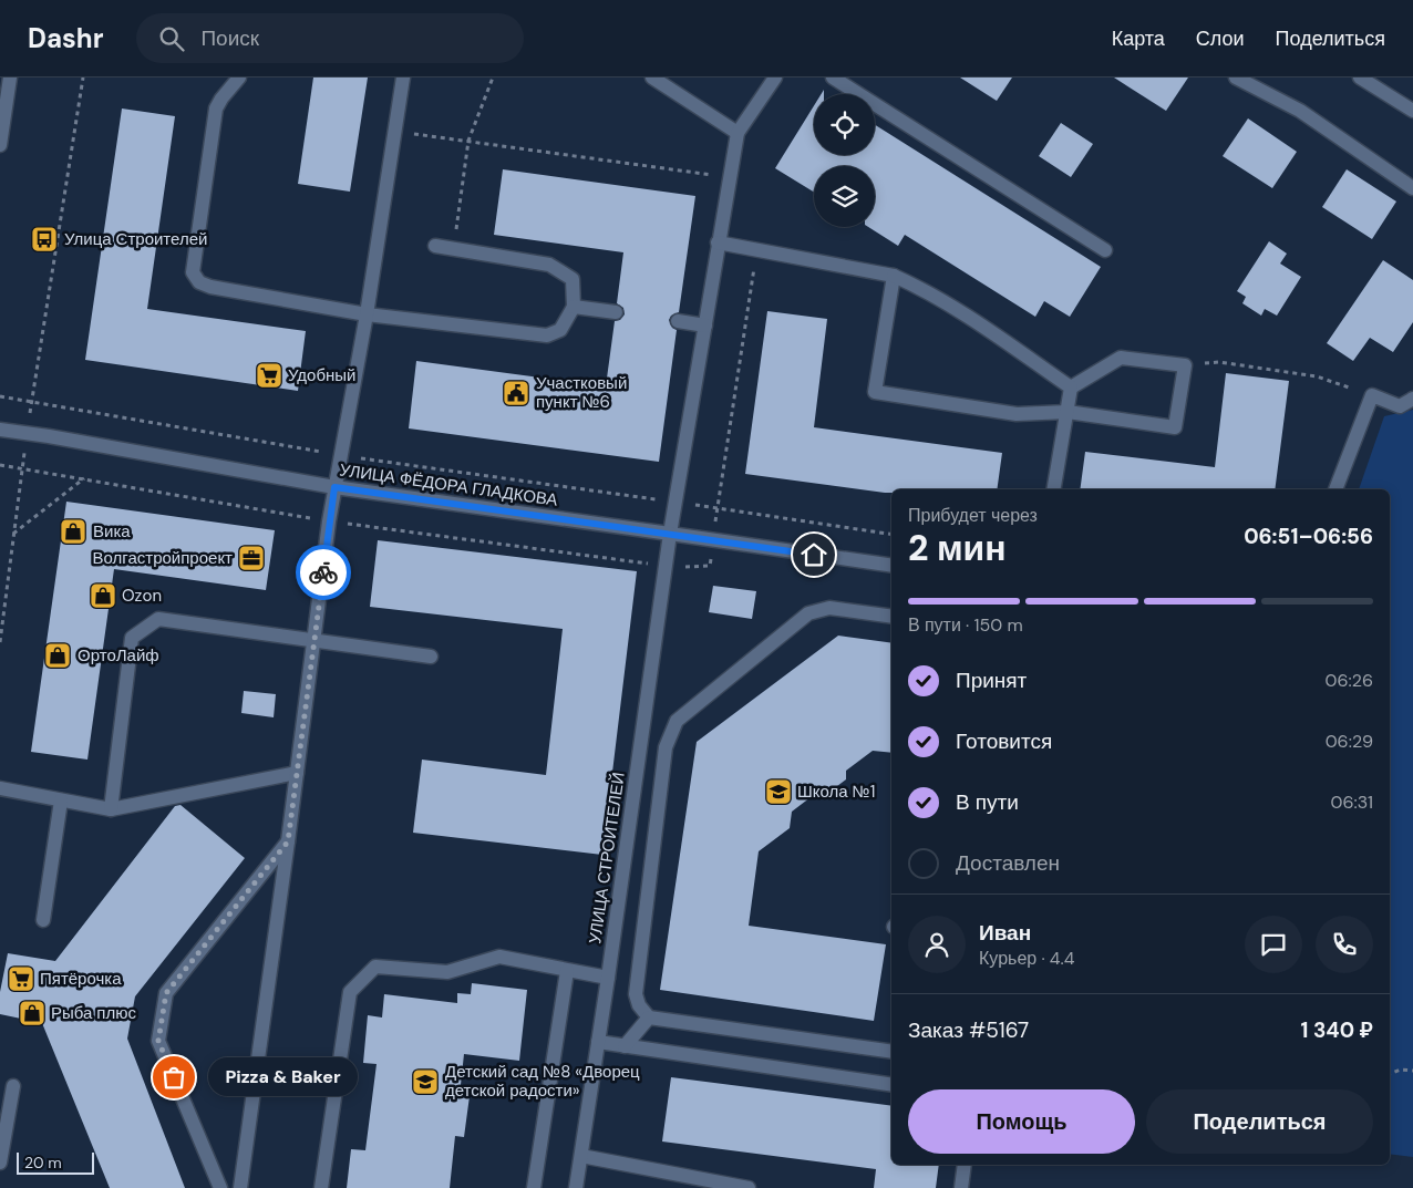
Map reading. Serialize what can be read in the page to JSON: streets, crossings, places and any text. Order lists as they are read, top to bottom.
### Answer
{
  "streets": {
    "street": ["УЛИЦА ФЁДОРА ГЛАДКОВА", "УЛИЦА СТРОИТЕЛЕЙ"]
  },
  "crossings": [
    ["УЛИЦА ФЁДОРА ГЛАДКОВА", "УЛИЦА СТРОИТЕЛЕЙ"]
  ],
  "places": {
    "bus stop": ["Улица Строителей"],
    "supermarket": ["Удобный", "Пятёрочка"],
    "public building": ["Участковый пункт №6"],
    "shop": [
      "Вика",
      "Ozon",
      "ОртоЛайф",
      "Рыба плюс"
    ],
    "office": ["Волгастройпроект"],
    "school or university": ["Школа №1", "Детский сад №8 «Дворец детской радости»"],
    "other": ["Pizza & Baker"]
  },
  "scale_bar": "20 m",
  "page": {
    "header": "Dashr",
    "search": "Поиск",
    "nav": ["Карта", "Слои", "Поделиться"],
    "heading": ["2 мин", "Прибудет через", "06:51–06:56"],
    "panel": [
      "Иван",
      "Курьер · 4.4",
      "Заказ #5167",
      "1 340 ₽"
    ],
    "bar": "В пути · 150 m",
    "list": [
      ["Принят", "06:26"],
      ["Готовится", "06:29"],
      ["В пути", "06:31"],
      "Доставлен"
    ],
    "bubble": "Pizza & Baker",
    "buttons": ["Помощь", "Поделиться"],
    "scale": "20 m"
  }
}
